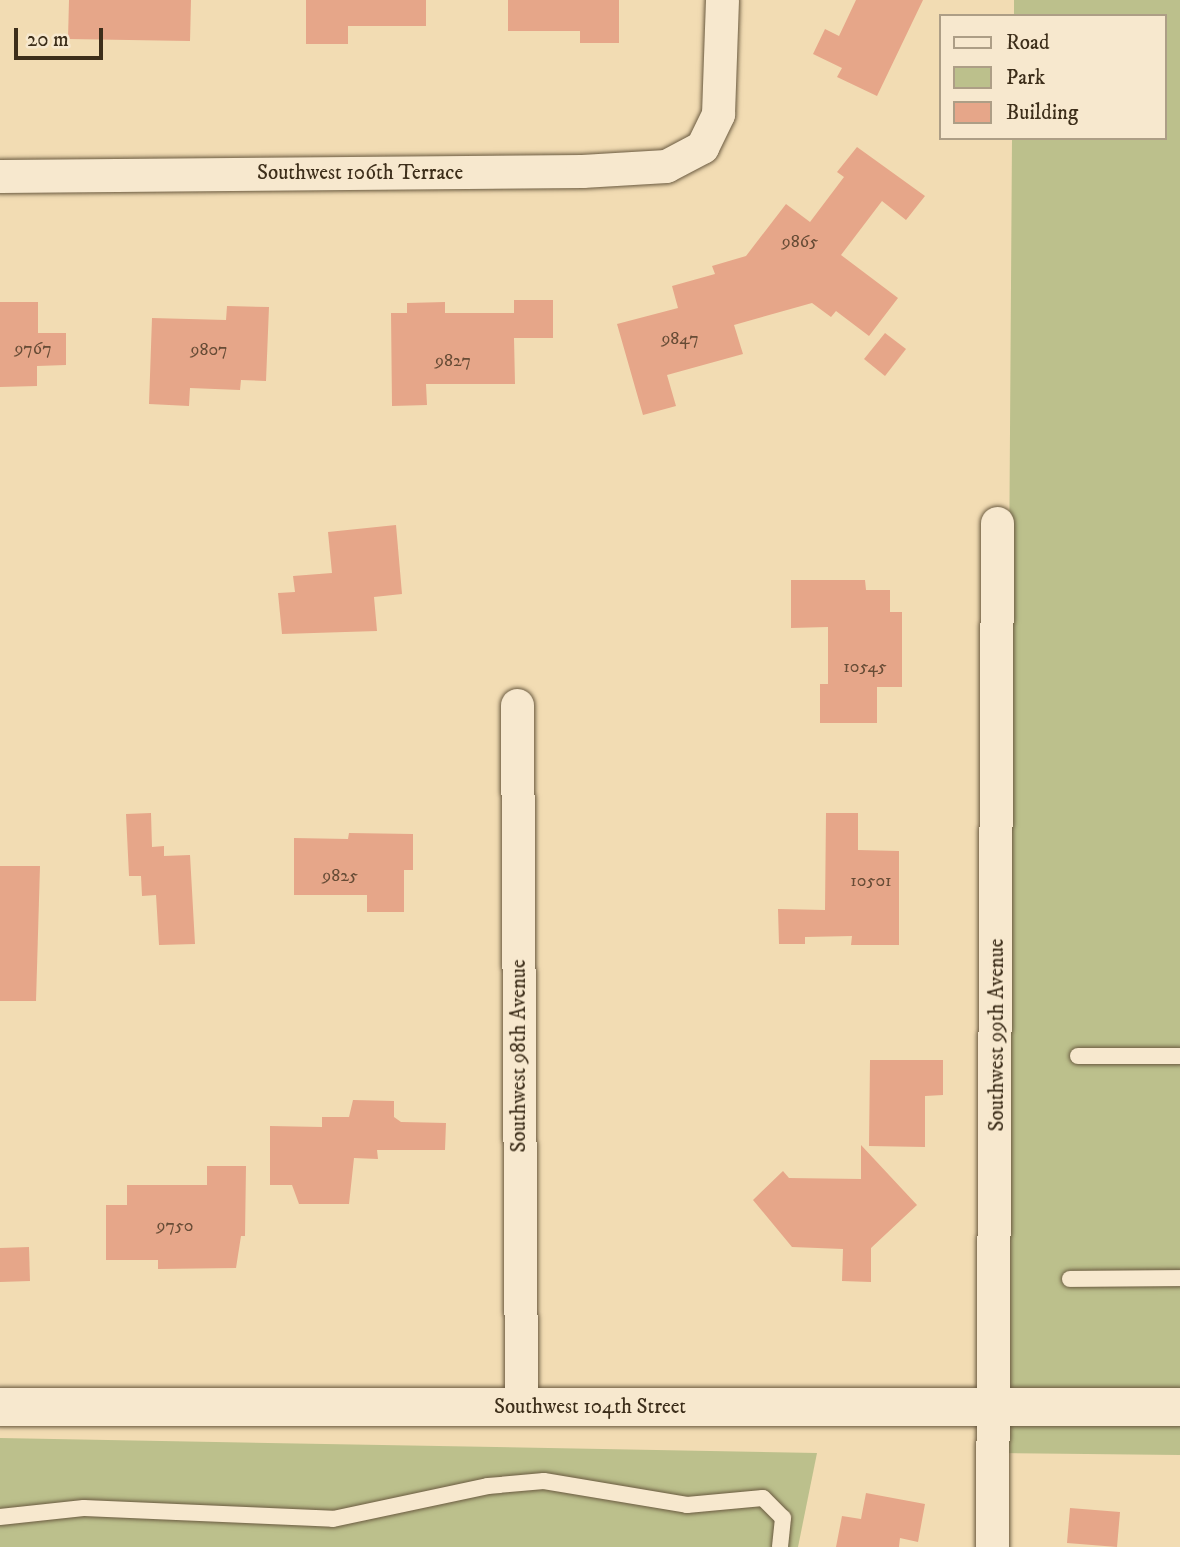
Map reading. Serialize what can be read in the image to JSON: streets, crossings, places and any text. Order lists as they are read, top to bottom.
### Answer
{
  "streets": {
    "street": [
      "Southwest 106th Terrace",
      "Southwest 99th Avenue",
      "Southwest 98th Avenue",
      "Southwest 104th Street"
    ]
  },
  "crossings": [
    ["Southwest 99th Avenue", "Southwest 104th Street"],
    ["Southwest 98th Avenue", "Southwest 104th Street"]
  ],
  "house_numbers": [
    "9865",
    "9847",
    "9767",
    "9807",
    "9827",
    "10545",
    "9825",
    "10501",
    "9750"
  ],
  "legend": ["Road", "Park", "Building"],
  "scale_bar": "20 m"
}
